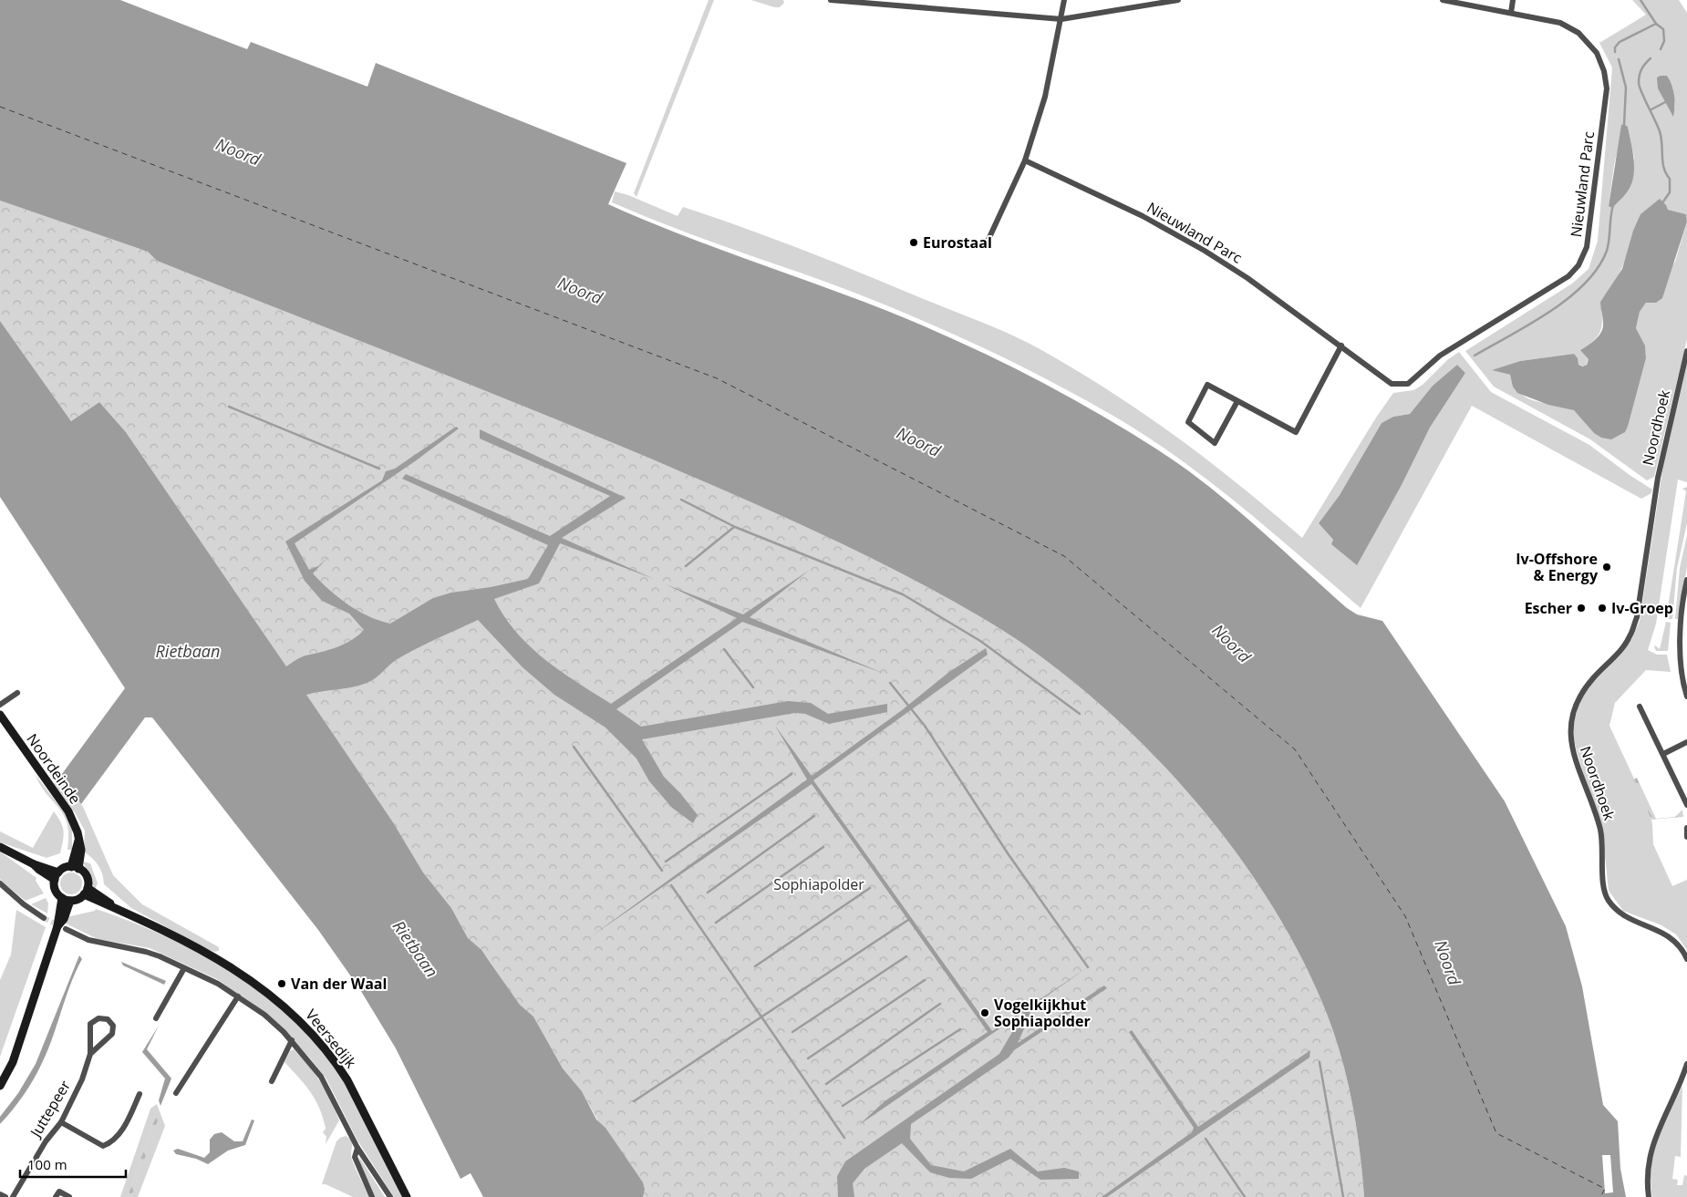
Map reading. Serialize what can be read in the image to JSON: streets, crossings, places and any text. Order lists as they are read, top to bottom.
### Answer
{
  "streets": {
    "main road": ["Noordeinde", "Veersedijk"],
    "street": ["Nieuwland Parc", "Noordhoek", "Juttepeer"]
  },
  "crossings": [
    ["Noordeinde", "Veersedijk"]
  ],
  "water": ["Noord", "Rietbaan"],
  "parks": ["Sophiapolder"],
  "places": [
    "Eurostaal",
    "Iv-Offshore & Energy",
    "Escher",
    "Iv-Groep",
    "Van der Waal",
    "Vogelkijkhut Sophiapolder"
  ],
  "scale_bar": "100 m"
}
